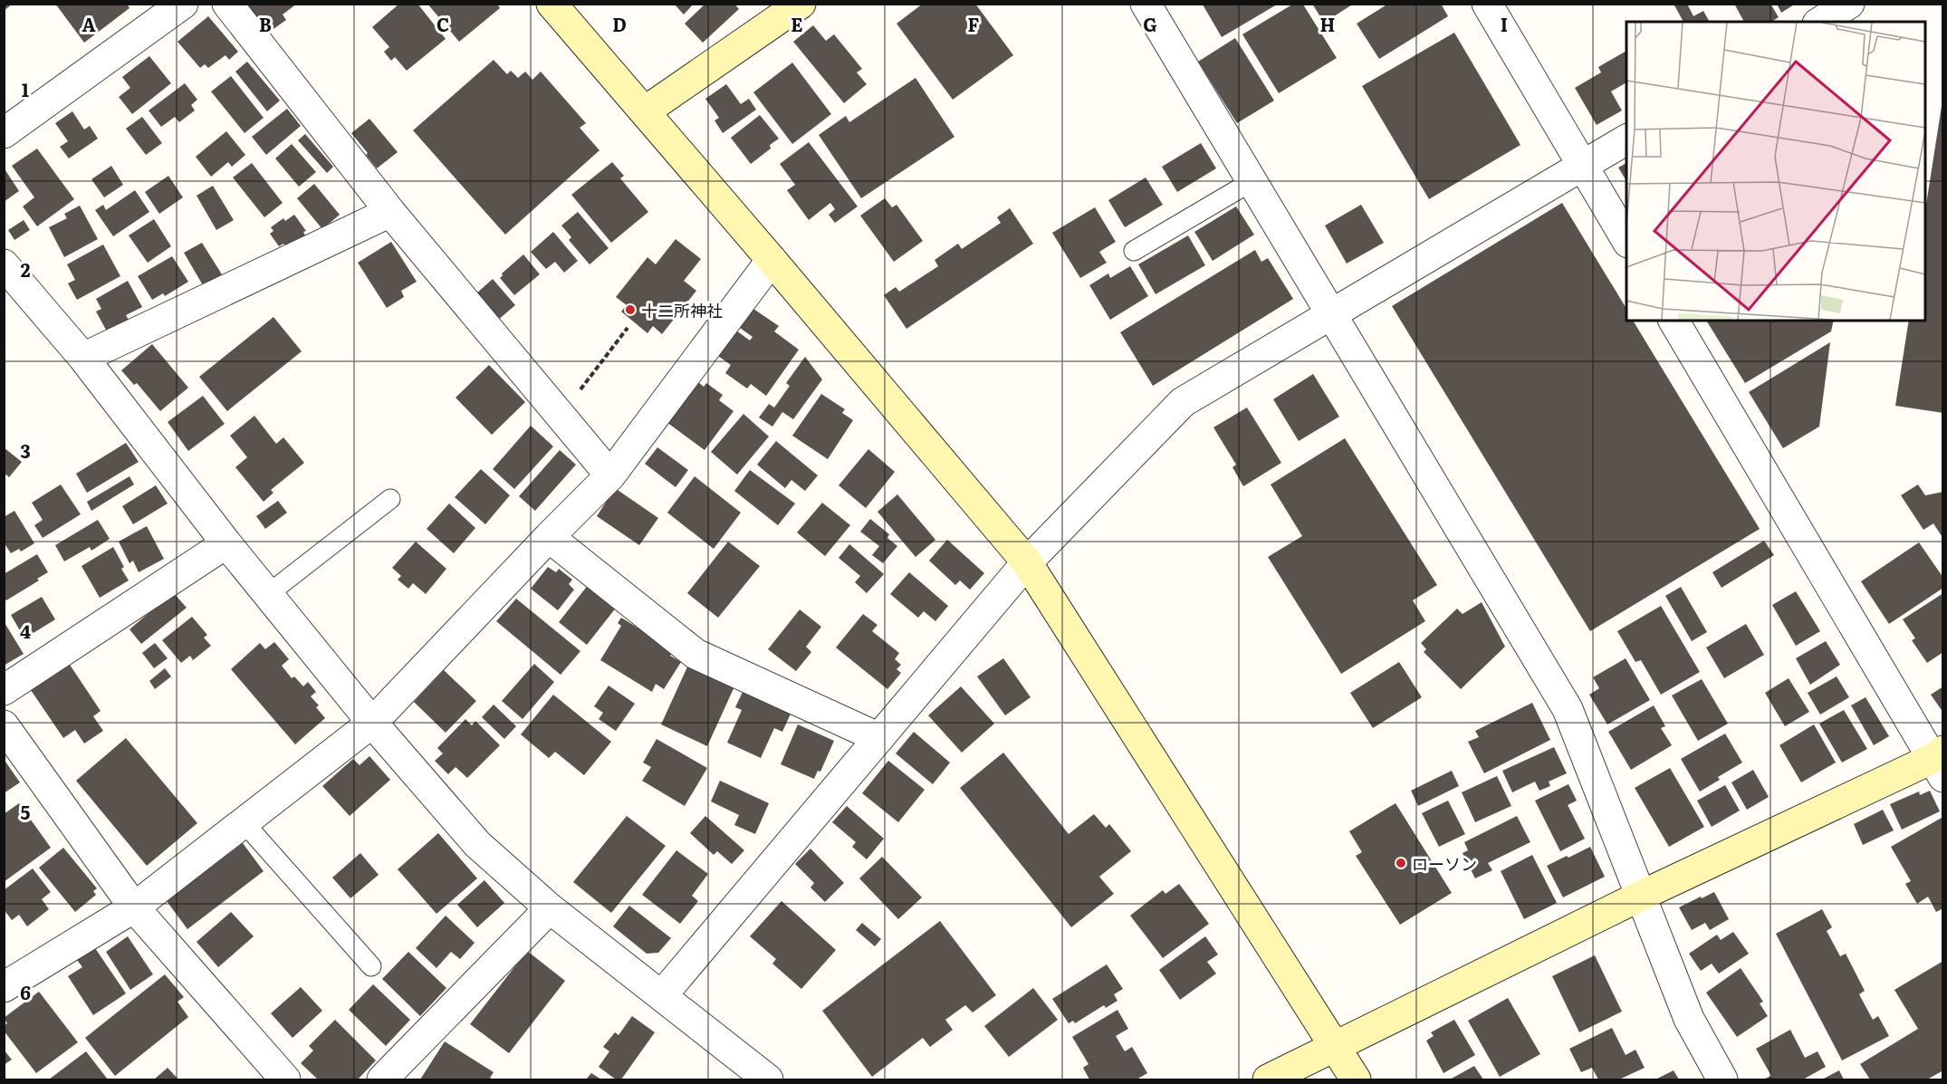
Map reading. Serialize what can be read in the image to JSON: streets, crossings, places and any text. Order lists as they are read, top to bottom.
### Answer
{
  "places": ["十二所神社", "ローソン"],
  "grid": {
    "columns": [
      "A",
      "B",
      "C",
      "D",
      "E",
      "F",
      "G",
      "H",
      "I"
    ],
    "rows": [
      "1",
      "2",
      "3",
      "4",
      "5",
      "6"
    ]
  }
}
